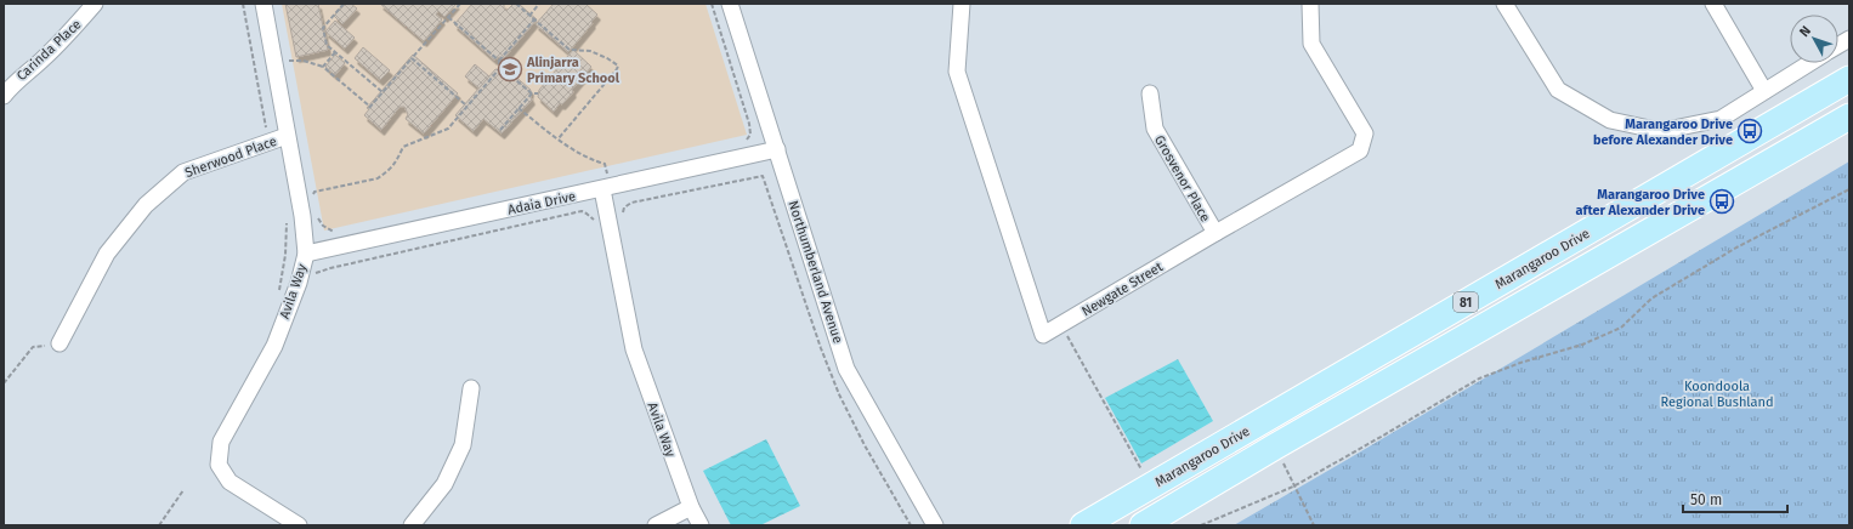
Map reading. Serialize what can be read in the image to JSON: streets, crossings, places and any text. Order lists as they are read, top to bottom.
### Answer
{
  "streets": {
    "main road": ["Marangaroo Drive", "81"],
    "street": [
      "Carinda Place",
      "Sherwood Place",
      "Grosvenor Place",
      "Adaia Drive",
      "Northumberland Avenue",
      "Newgate Street",
      "Avila Way"
    ]
  },
  "crossings": [
    ["Sherwood Place", "Avila Way"],
    ["Grosvenor Place", "Newgate Street"],
    ["Adaia Drive", "Northumberland Avenue"],
    ["Adaia Drive", "Avila Way"]
  ],
  "parks": ["Koondoola Regional Bushland"],
  "places": {
    "school or university": ["Alinjarra Primary School"],
    "bus stop": ["Marangaroo Drive before Alexander Drive", "Marangaroo Drive after Alexander Drive"]
  },
  "scale_bar": "50 m",
  "north": "top left"
}
